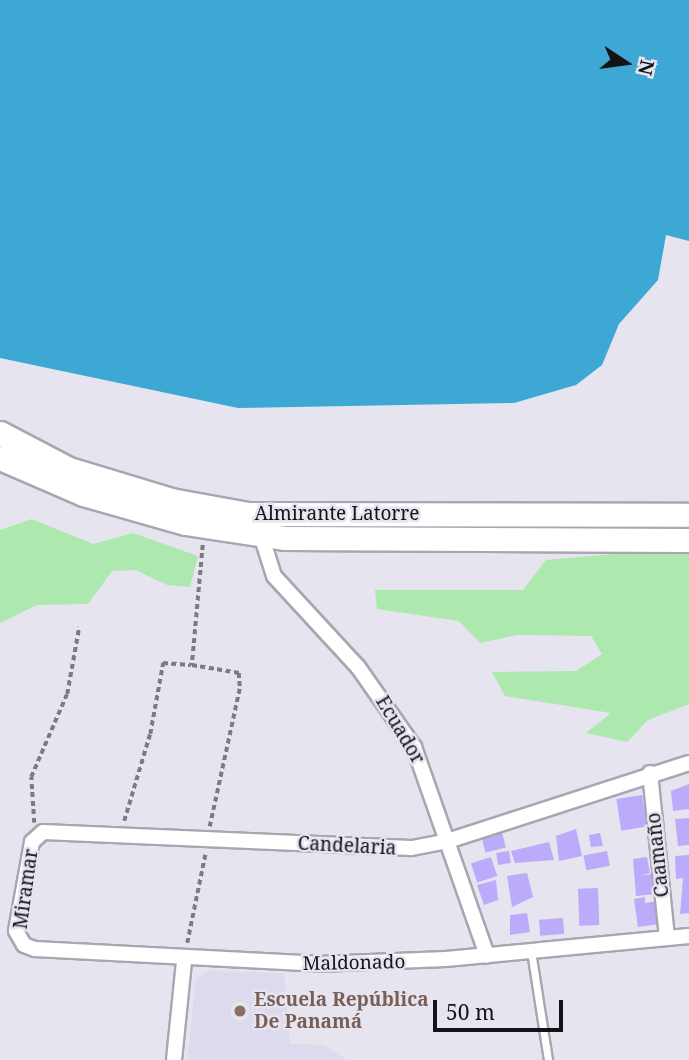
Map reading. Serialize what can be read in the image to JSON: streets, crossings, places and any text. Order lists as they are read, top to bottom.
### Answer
{
  "streets": {
    "main road": ["Almirante Latorre"],
    "street": [
      "Ecuador",
      "Candelaria",
      "Caamaño",
      "Miramar",
      "Maldonado"
    ]
  },
  "crossings": [
    ["Almirante Latorre", "Ecuador"],
    ["Ecuador", "Candelaria"],
    ["Ecuador", "Maldonado"],
    ["Candelaria", "Caamaño"],
    ["Candelaria", "Miramar"],
    ["Caamaño", "Maldonado"],
    ["Miramar", "Maldonado"]
  ],
  "places": ["Escuela República De Panamá"],
  "scale_bar": "50 m",
  "north": "right"
}
